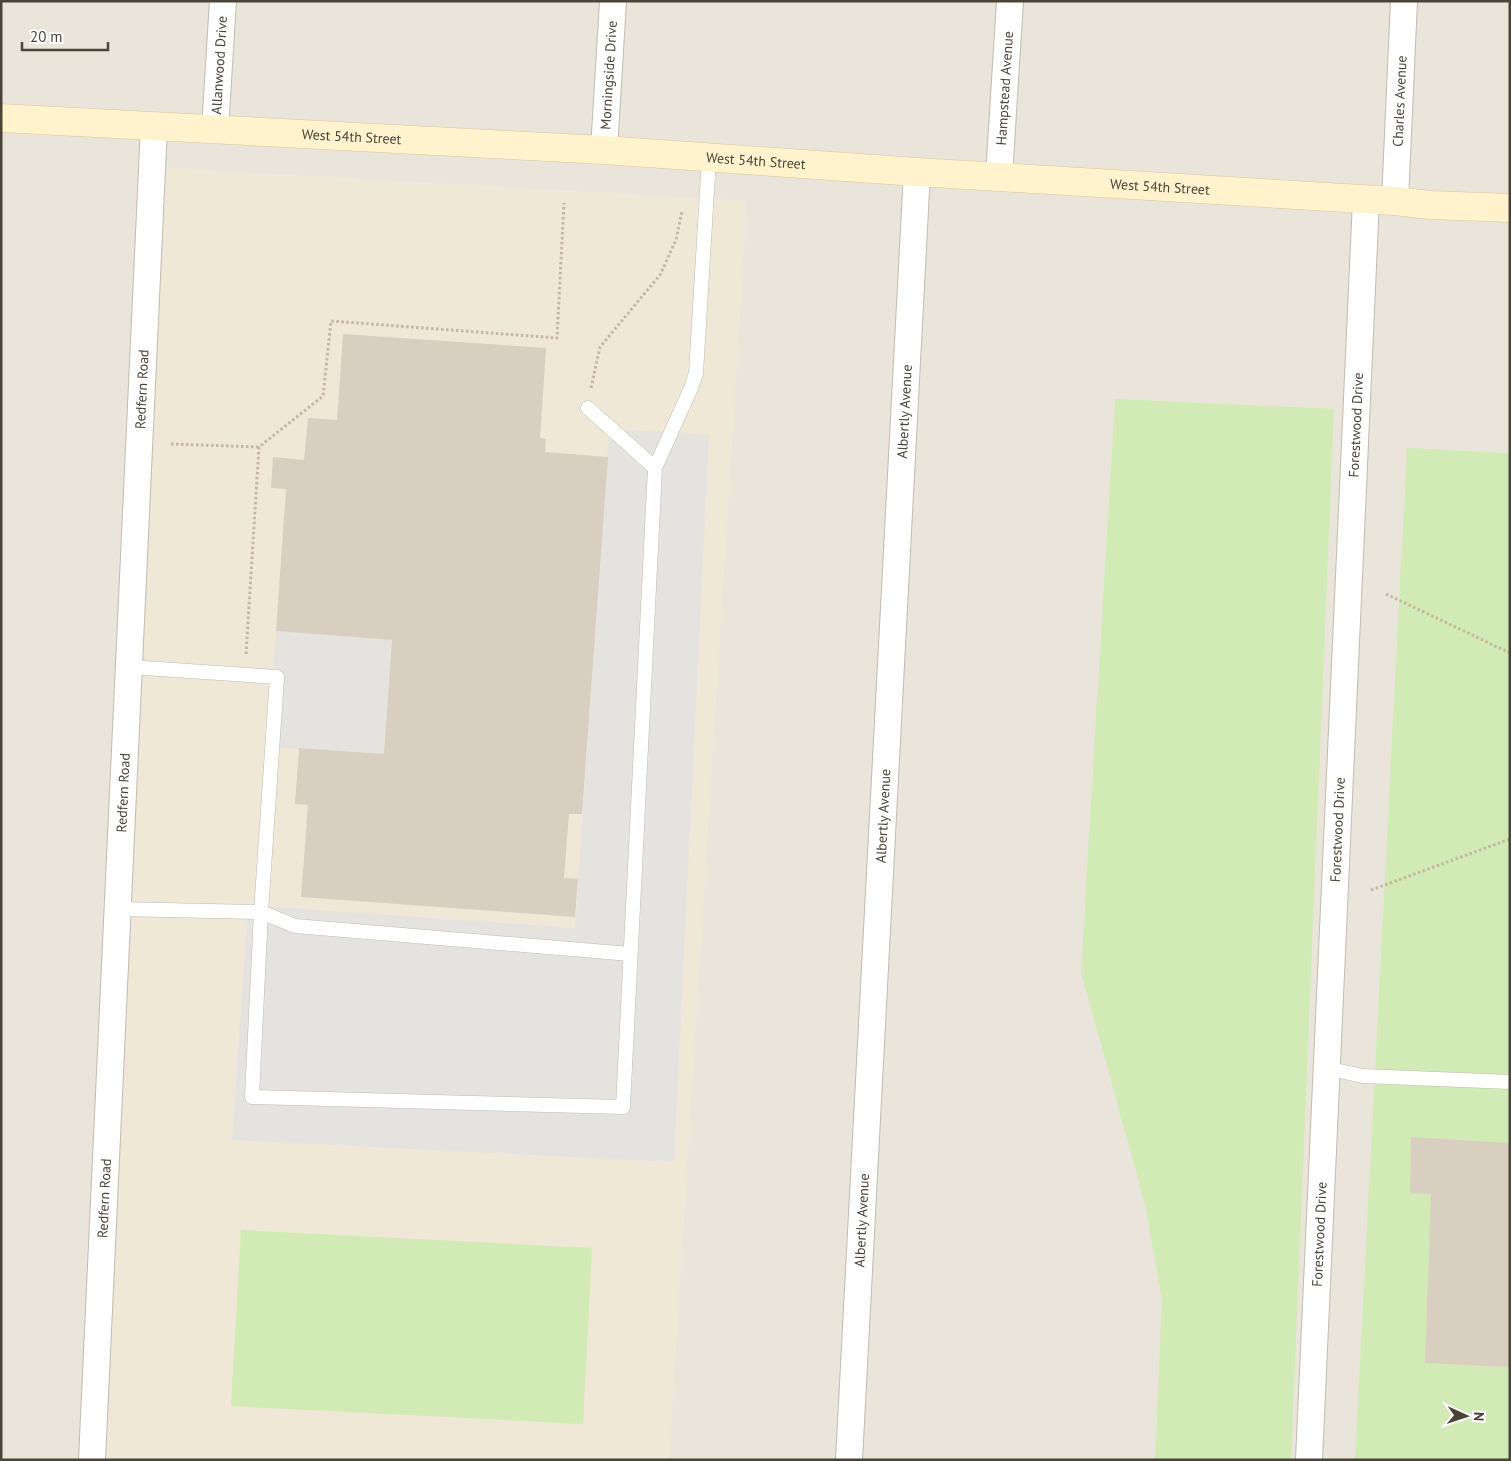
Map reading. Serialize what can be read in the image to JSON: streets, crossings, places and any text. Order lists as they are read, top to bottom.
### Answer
{
  "streets": {
    "street": [
      "Allanwood Drive",
      "Morningside Drive",
      "Hampstead Avenue",
      "Charles Avenue",
      "West 54th Street",
      "Redfern Road",
      "Albertly Avenue",
      "Forestwood Drive"
    ]
  },
  "crossings": [
    ["Allanwood Drive", "West 54th Street"],
    ["Morningside Drive", "West 54th Street"],
    ["Hampstead Avenue", "West 54th Street"],
    ["Charles Avenue", "West 54th Street"],
    ["West 54th Street", "Redfern Road"],
    ["West 54th Street", "Albertly Avenue"],
    ["West 54th Street", "Forestwood Drive"]
  ],
  "scale_bar": "20 m",
  "north": "right"
}
